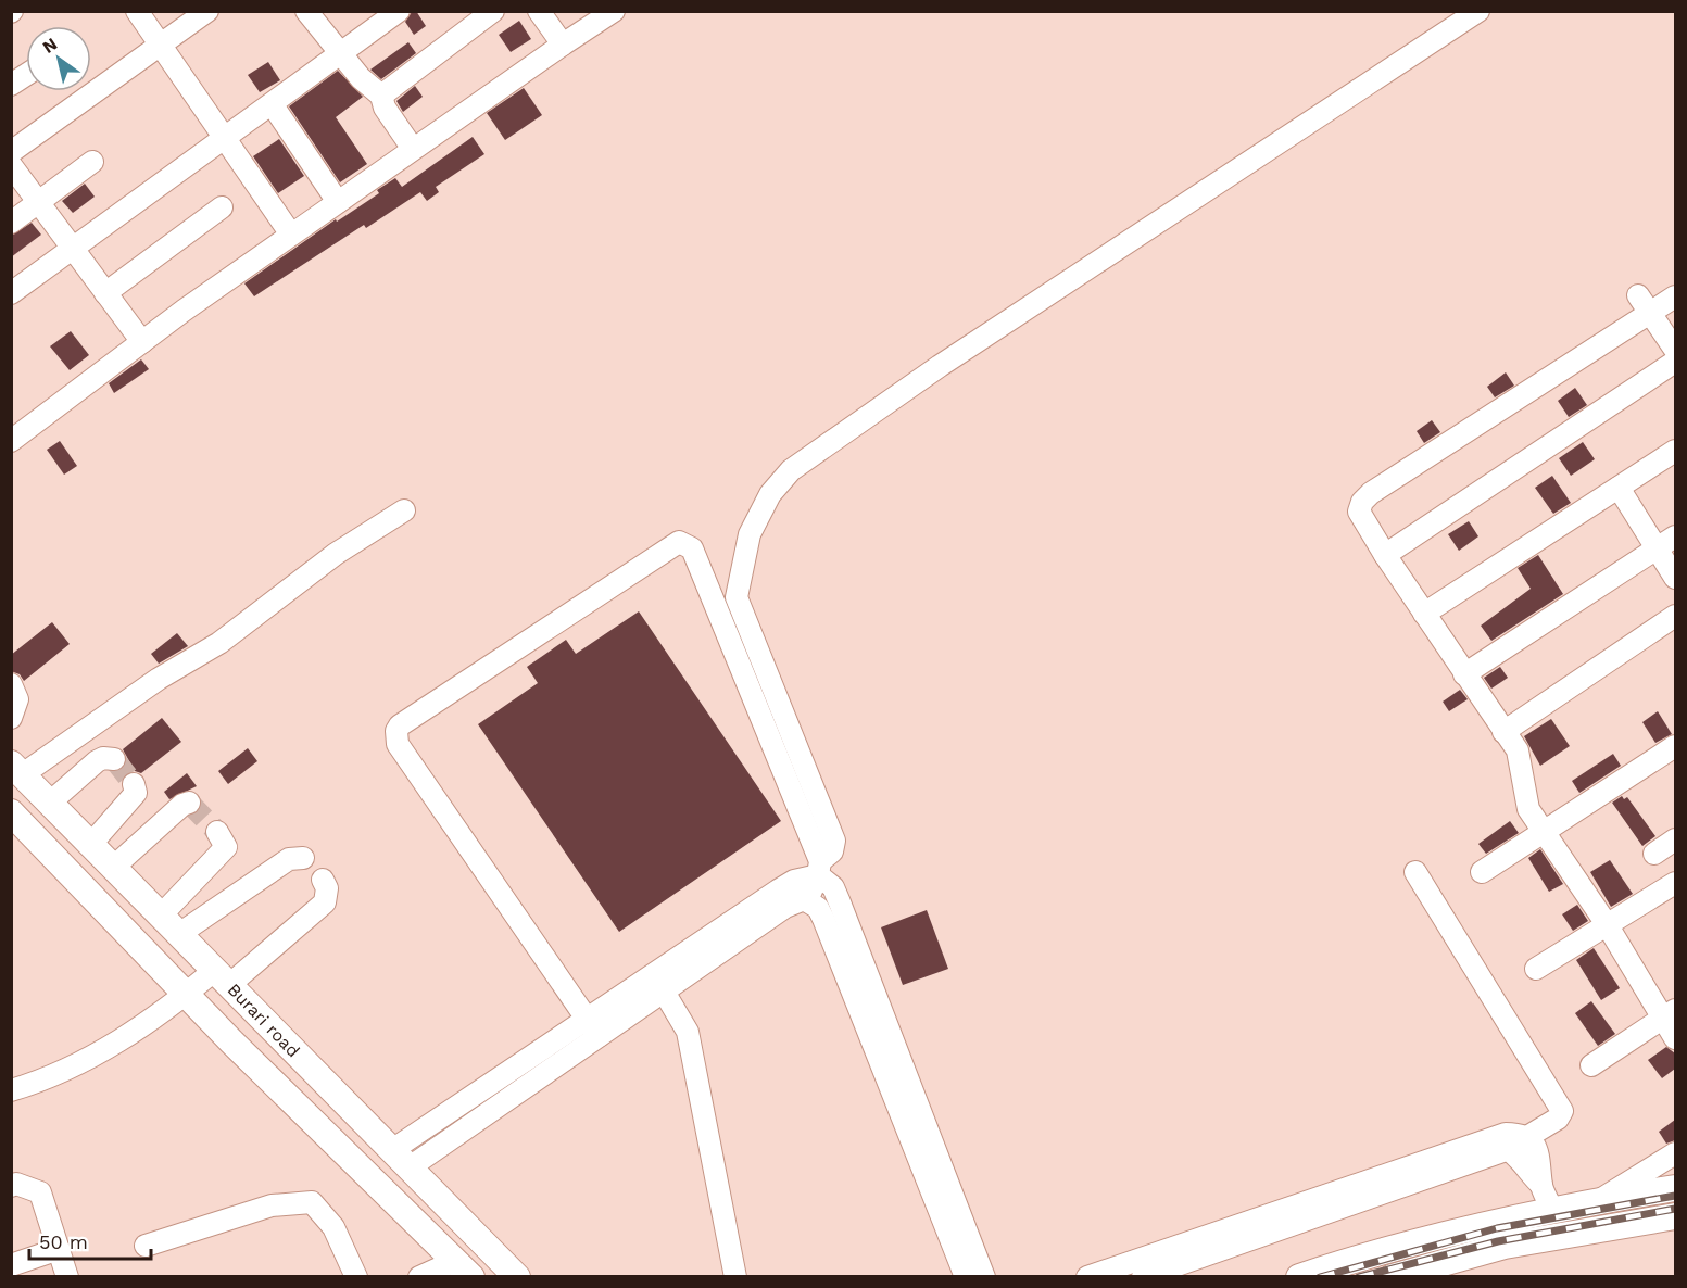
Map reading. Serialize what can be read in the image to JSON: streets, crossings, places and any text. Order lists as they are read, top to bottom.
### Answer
{
  "streets": {
    "main road": ["Burari road"]
  },
  "scale_bar": "50 m",
  "north": "top left"
}
